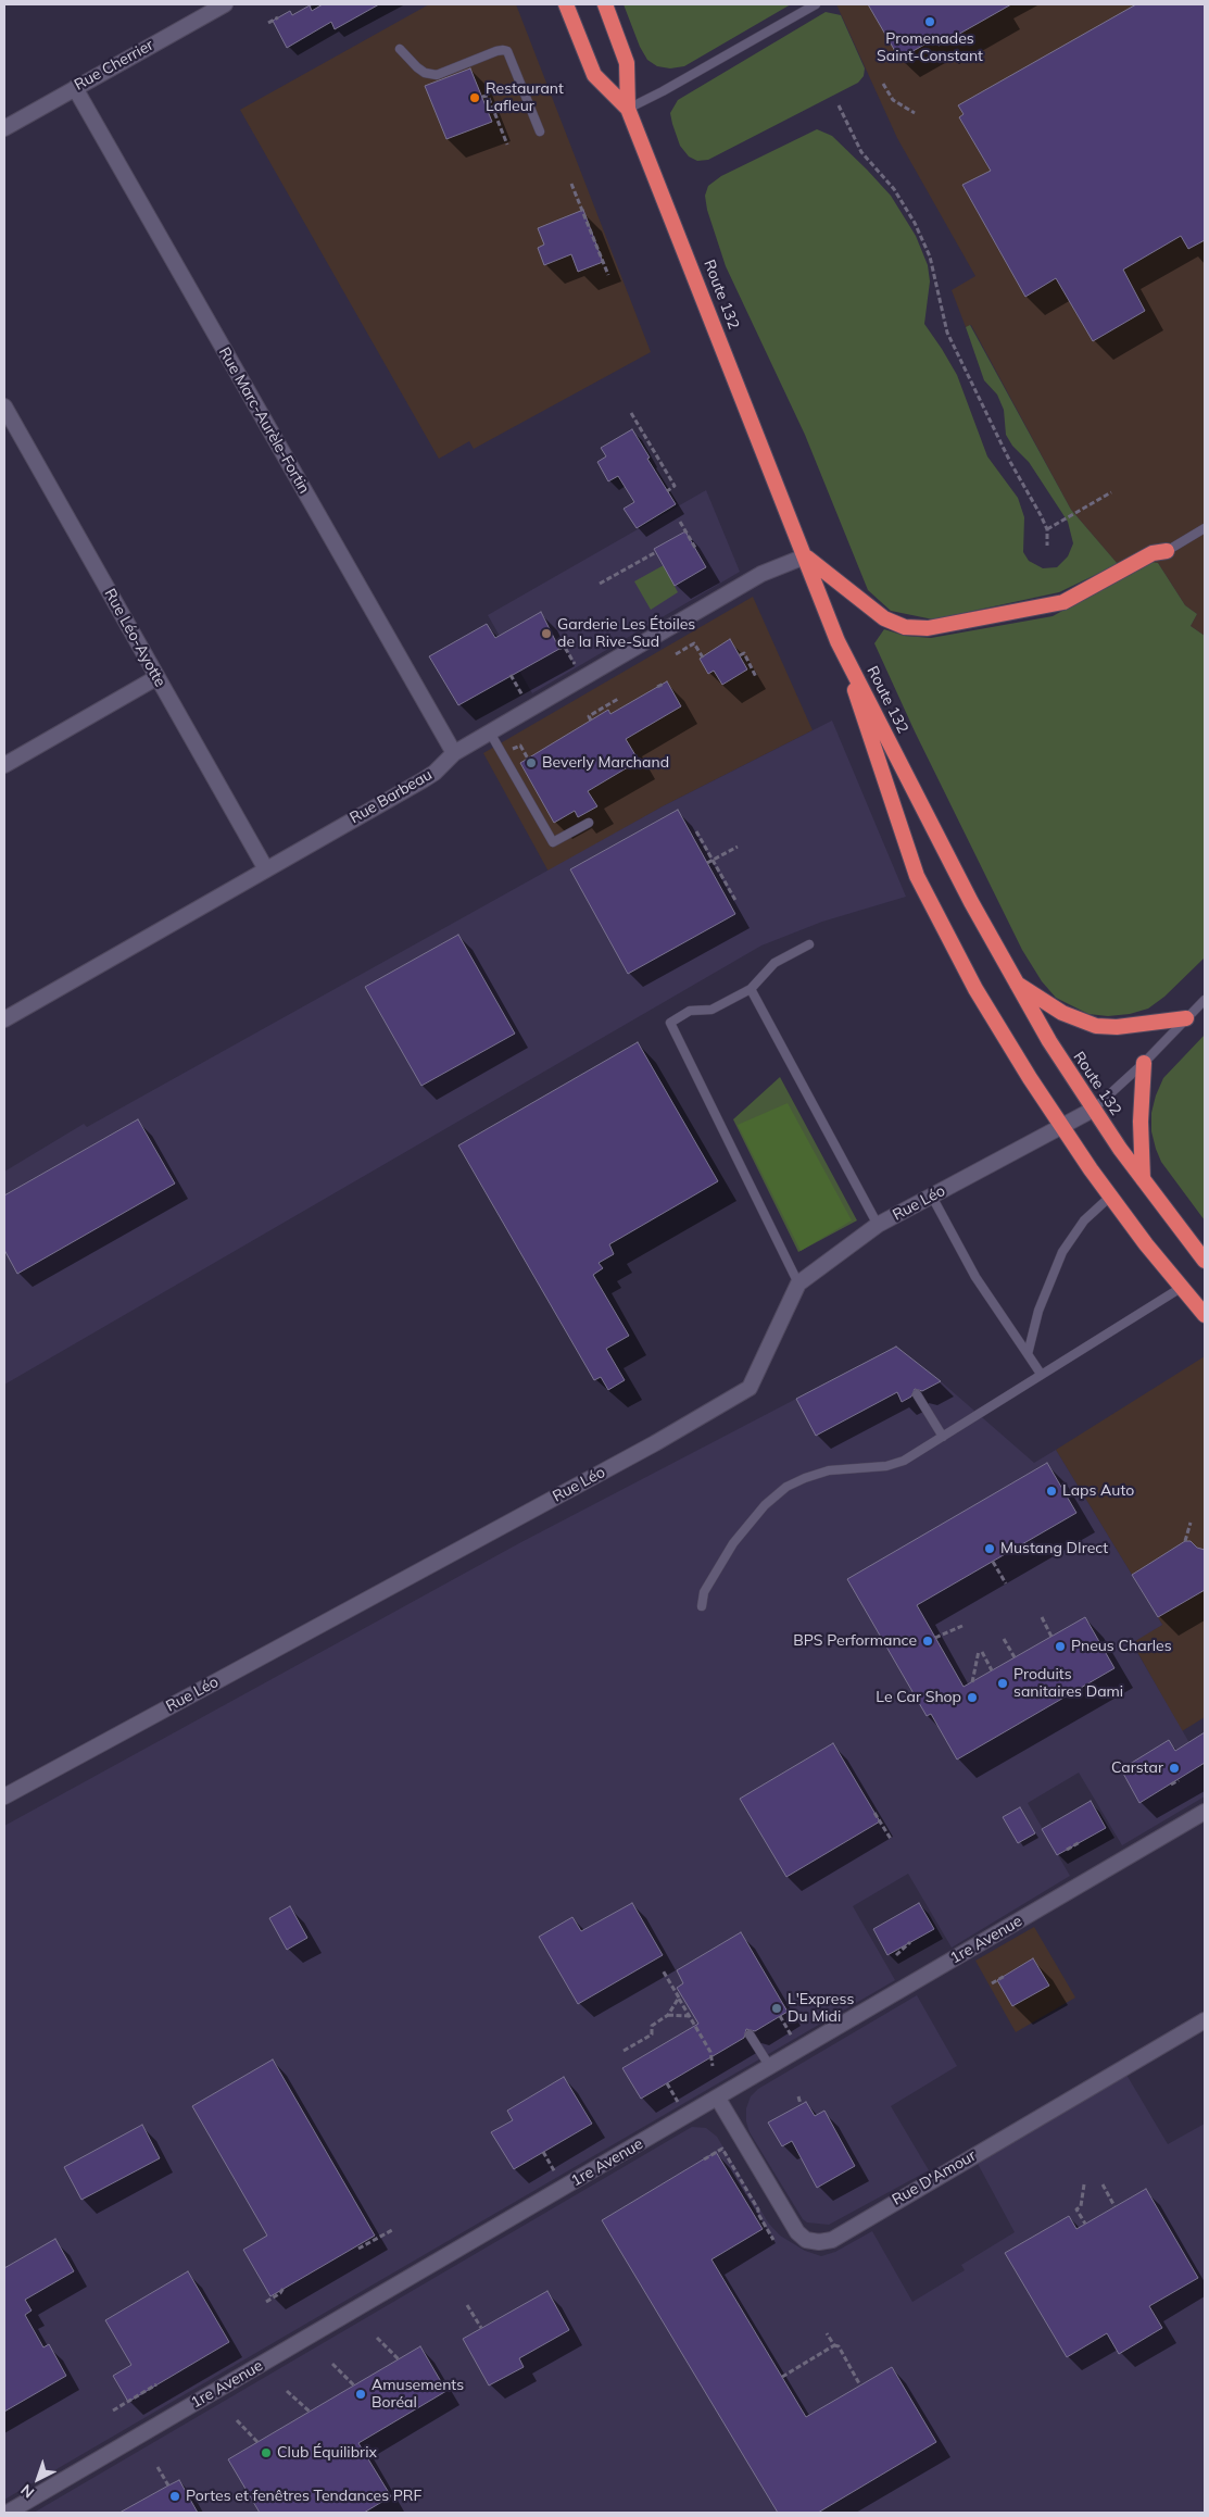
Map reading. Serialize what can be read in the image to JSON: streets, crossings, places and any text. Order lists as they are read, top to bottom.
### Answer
{
  "streets": {
    "highway": ["Route 132"],
    "street": [
      "Rue Cherrier",
      "Rue Marc-Aurèle-Fortin",
      "Rue Léo-Ayotte",
      "Rue Barbeau",
      "Rue Léo",
      "1re Avenue",
      "Rue D'Amour"
    ]
  },
  "crossings": [
    ["Rue Cherrier", "Rue Marc-Aurèle-Fortin"],
    ["Route 132", "Rue Barbeau"],
    ["Route 132", "Rue Léo"],
    ["Rue Marc-Aurèle-Fortin", "Rue Barbeau"],
    ["Rue Léo-Ayotte", "Rue Barbeau"],
    ["1re Avenue", "Rue D'Amour"]
  ],
  "places": [
    "Promenades Saint-Constant",
    "Restaurant Lafleur",
    "Garderie Les Étoiles de la Rive-Sud",
    "Beverly Marchand",
    "Laps Auto",
    "Mustang DIrect",
    "BPS Performance",
    "Pneus Charles",
    "Produits sanitaires Dami",
    "Le Car Shop",
    "Carstar",
    "L'Express Du Midi",
    "Amusements Boréal",
    "Club Équilibrix",
    "Portes et fenêtres Tendances PRF"
  ],
  "north": "bottom left"
}
